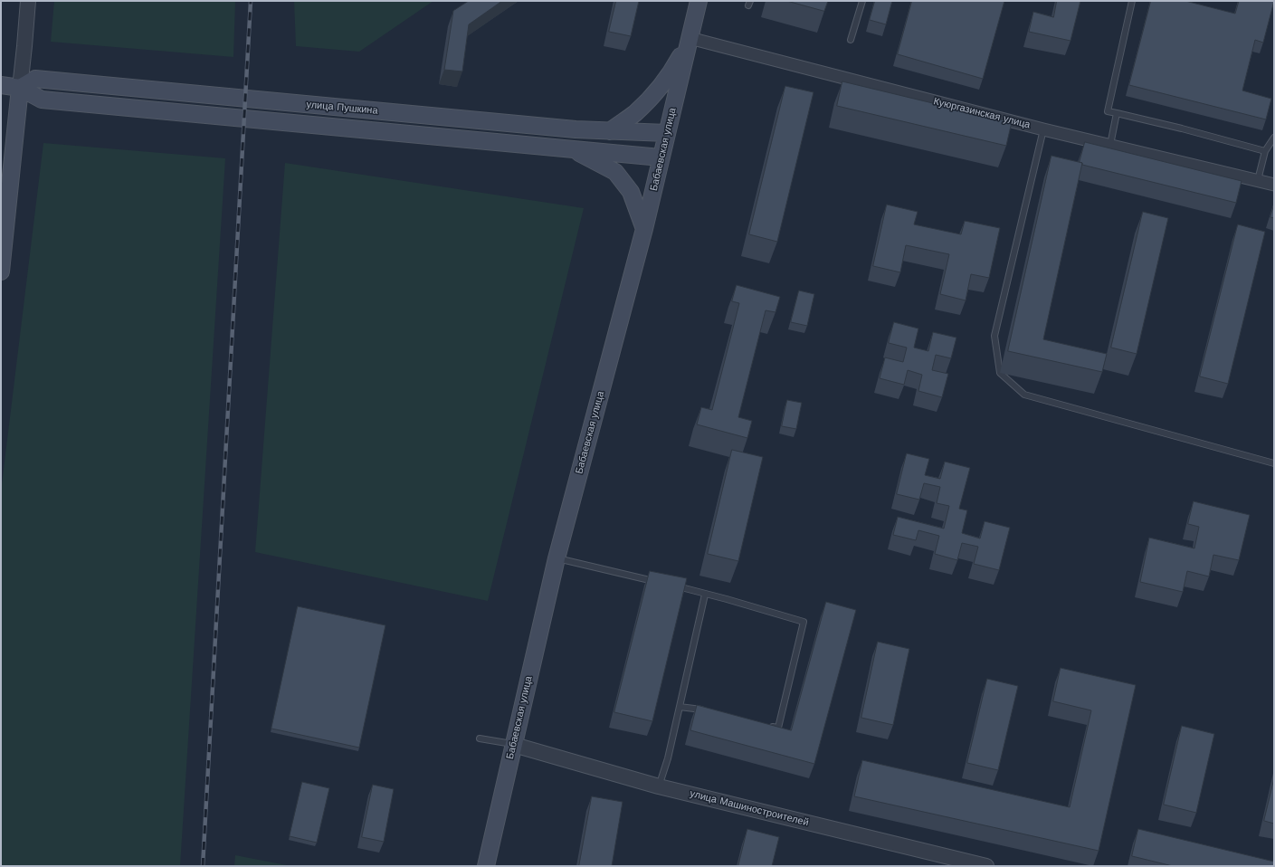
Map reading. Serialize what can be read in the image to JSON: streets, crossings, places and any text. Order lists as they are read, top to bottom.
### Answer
{
  "streets": {
    "main road": ["улица Пушкина", "Бабаевская улица"],
    "street": ["Куюргазинская улица", "улица Машиностроителей"]
  },
  "crossings": [
    ["улица Пушкина", "Бабаевская улица"],
    ["Куюргазинская улица", "Бабаевская улица"],
    ["Бабаевская улица", "улица Машиностроителей"]
  ]
}
